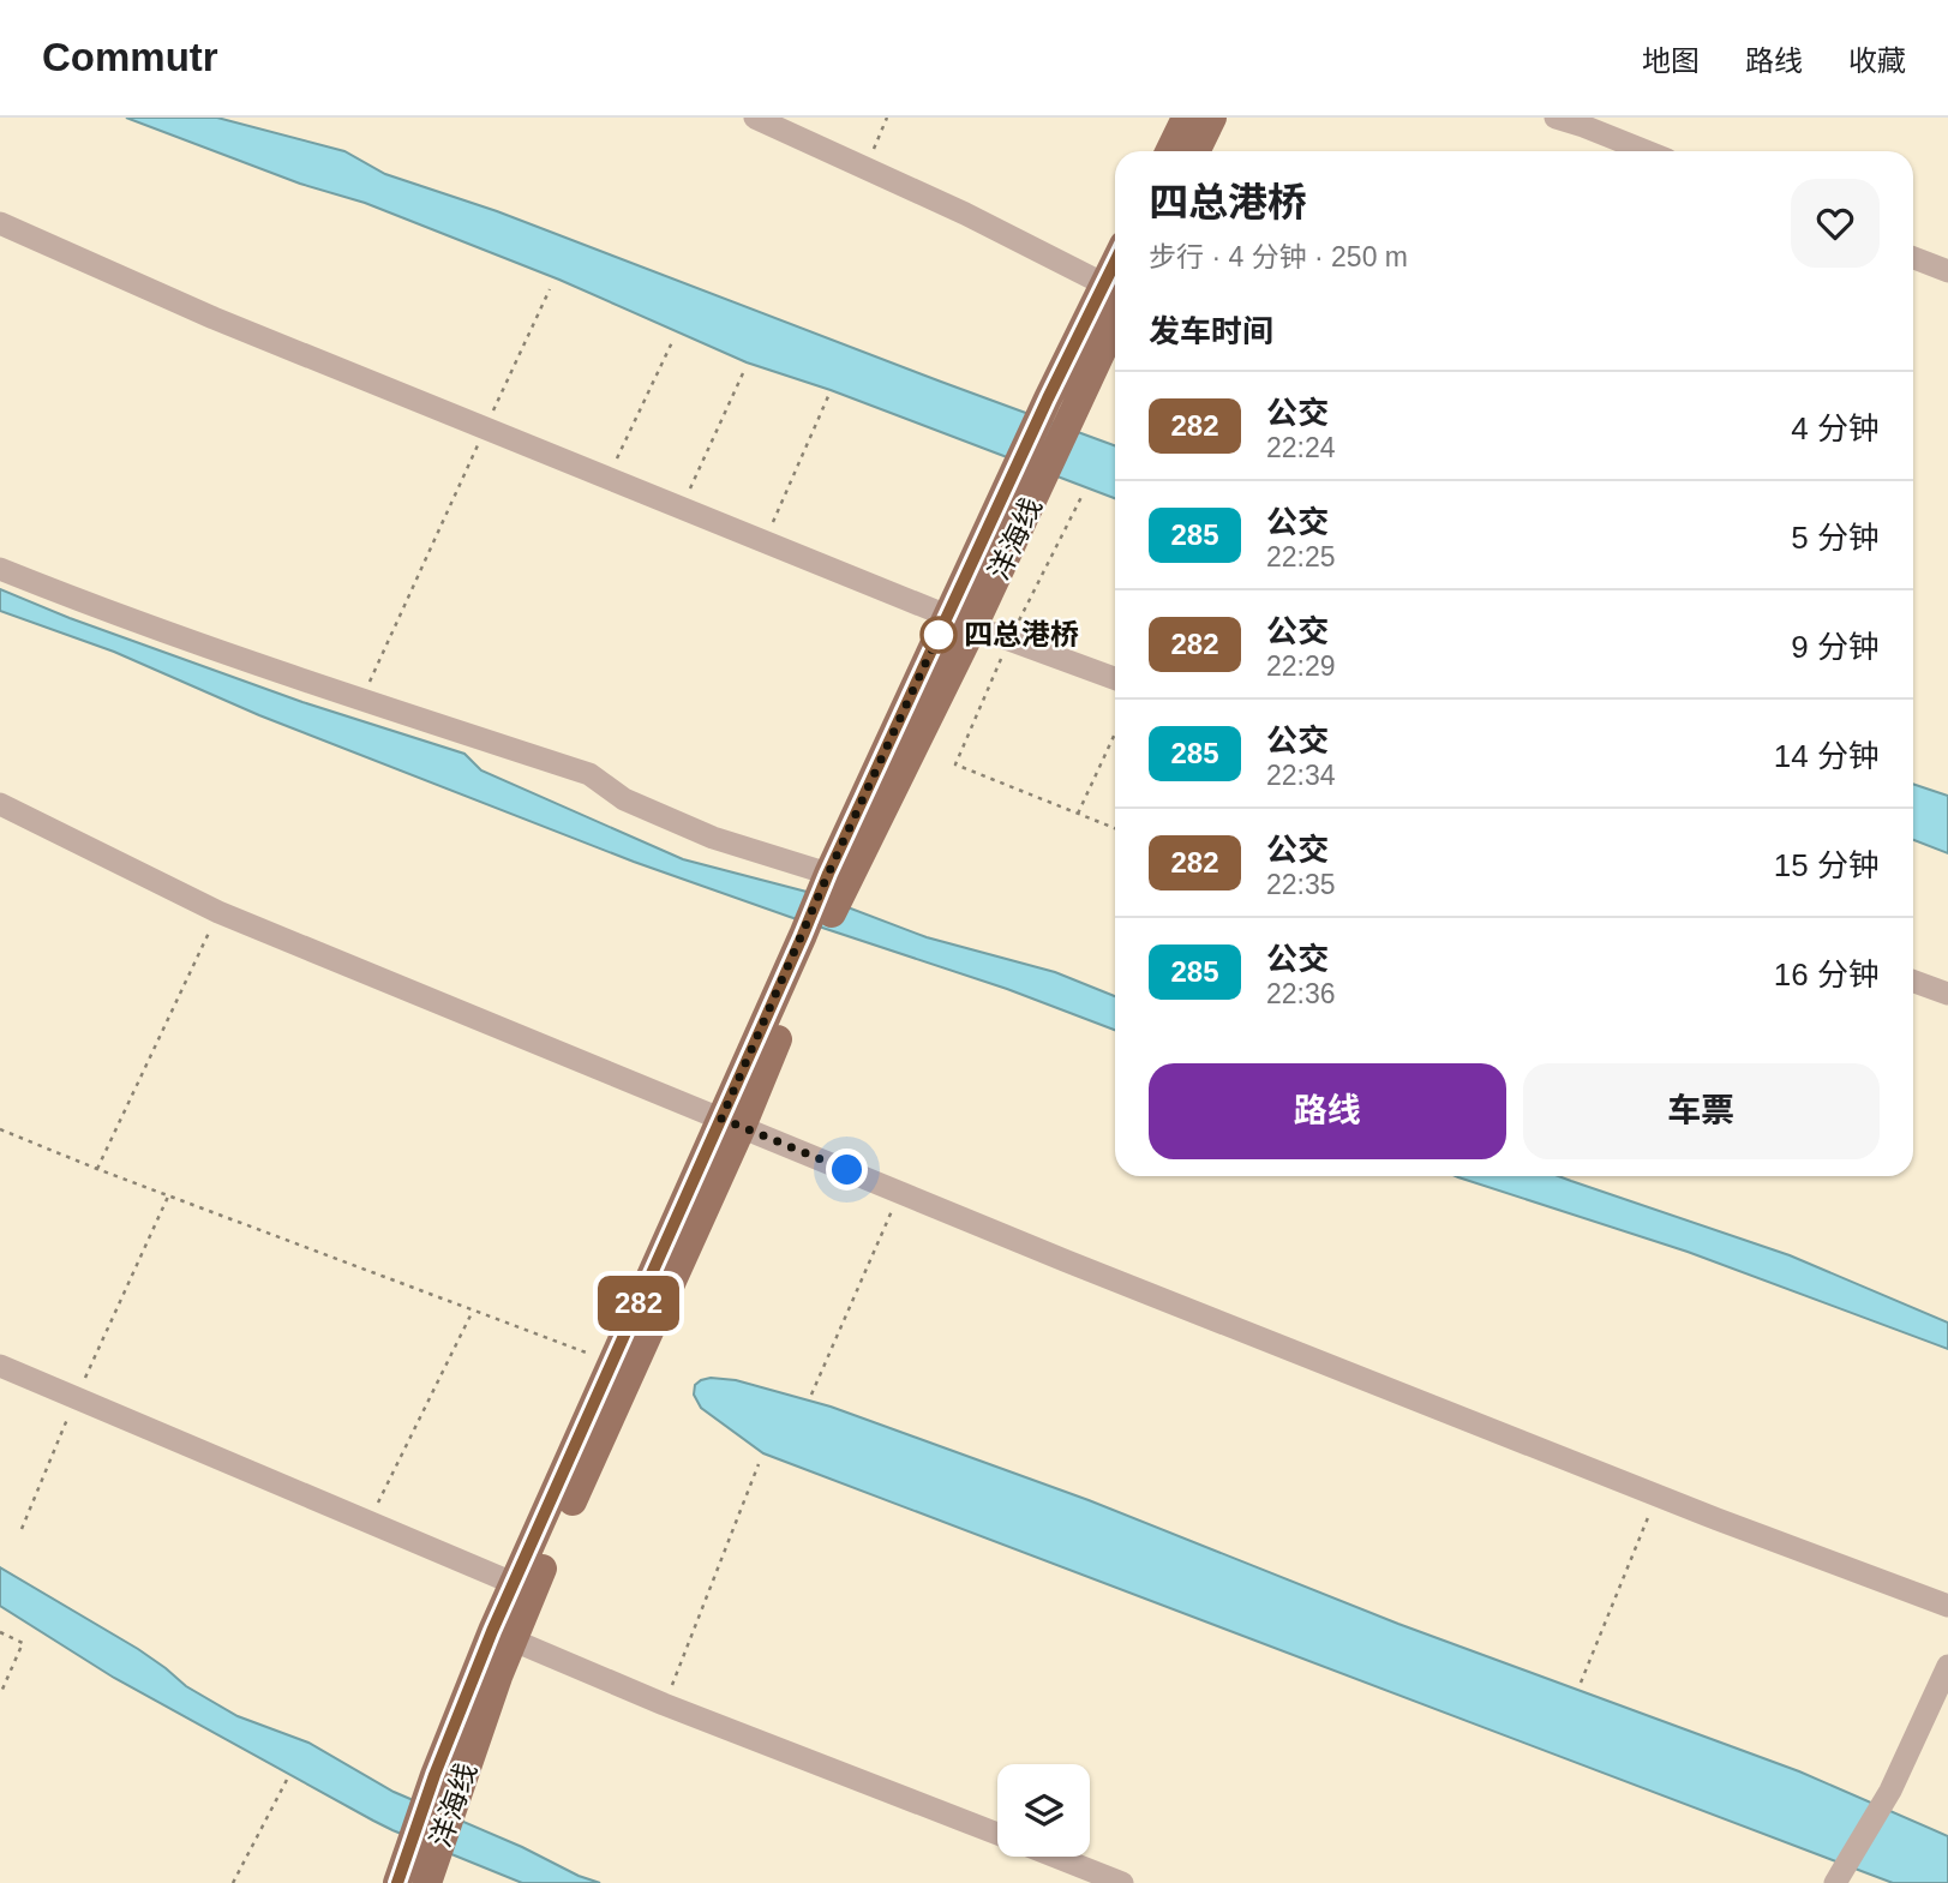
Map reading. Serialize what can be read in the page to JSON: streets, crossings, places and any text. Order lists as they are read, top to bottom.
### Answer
{
  "streets": {
    "main road": ["洋海线"]
  },
  "places": ["四总港桥"],
  "lines": ["bus line 282"],
  "page": {
    "header": "Commutr",
    "nav": ["地图", "路线", "收藏"],
    "on_map": "282",
    "heading": [
      ["四总港桥", "步行 · 4 分钟 · 250 m"],
      "发车时间"
    ],
    "list": [
      {
        "mark": "282",
        "name": "公交",
        "note": "22:24",
        "value": "4 分钟"
      },
      {
        "mark": "285",
        "name": "公交",
        "note": "22:25",
        "value": "5 分钟"
      },
      {
        "mark": "282",
        "name": "公交",
        "note": "22:29",
        "value": "9 分钟"
      },
      {
        "mark": "285",
        "name": "公交",
        "note": "22:34",
        "value": "14 分钟"
      },
      {
        "mark": "282",
        "name": "公交",
        "note": "22:35",
        "value": "15 分钟"
      },
      {
        "mark": "285",
        "name": "公交",
        "note": "22:36",
        "value": "16 分钟"
      }
    ],
    "buttons": ["路线", "车票"]
  }
}
